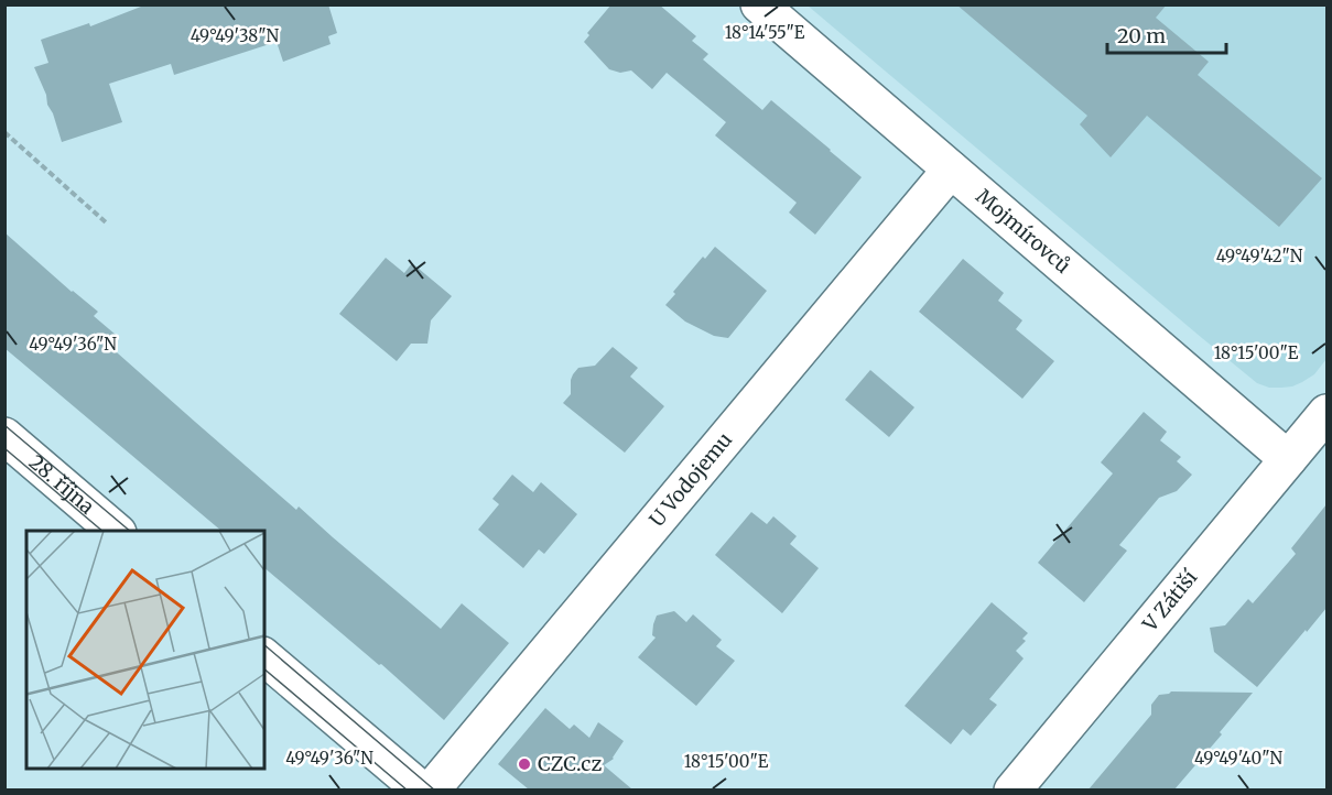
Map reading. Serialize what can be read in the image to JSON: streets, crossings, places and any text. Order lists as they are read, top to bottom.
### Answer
{
  "streets": {
    "street": [
      "Mojmírovců",
      "U Vodojemu",
      "28. října",
      "V Zátiší"
    ]
  },
  "crossings": [
    ["Mojmírovců", "U Vodojemu"],
    ["Mojmírovců", "V Zátiší"]
  ],
  "places": ["CZC.cz"],
  "scale_bar": "20 m",
  "coordinates": [
    "18°14'55\"E",
    "49°49'38\"N",
    "49°49'42\"N",
    "49°49'36\"N",
    "18°15'00\"E",
    "49°49'40\"N"
  ]
}
